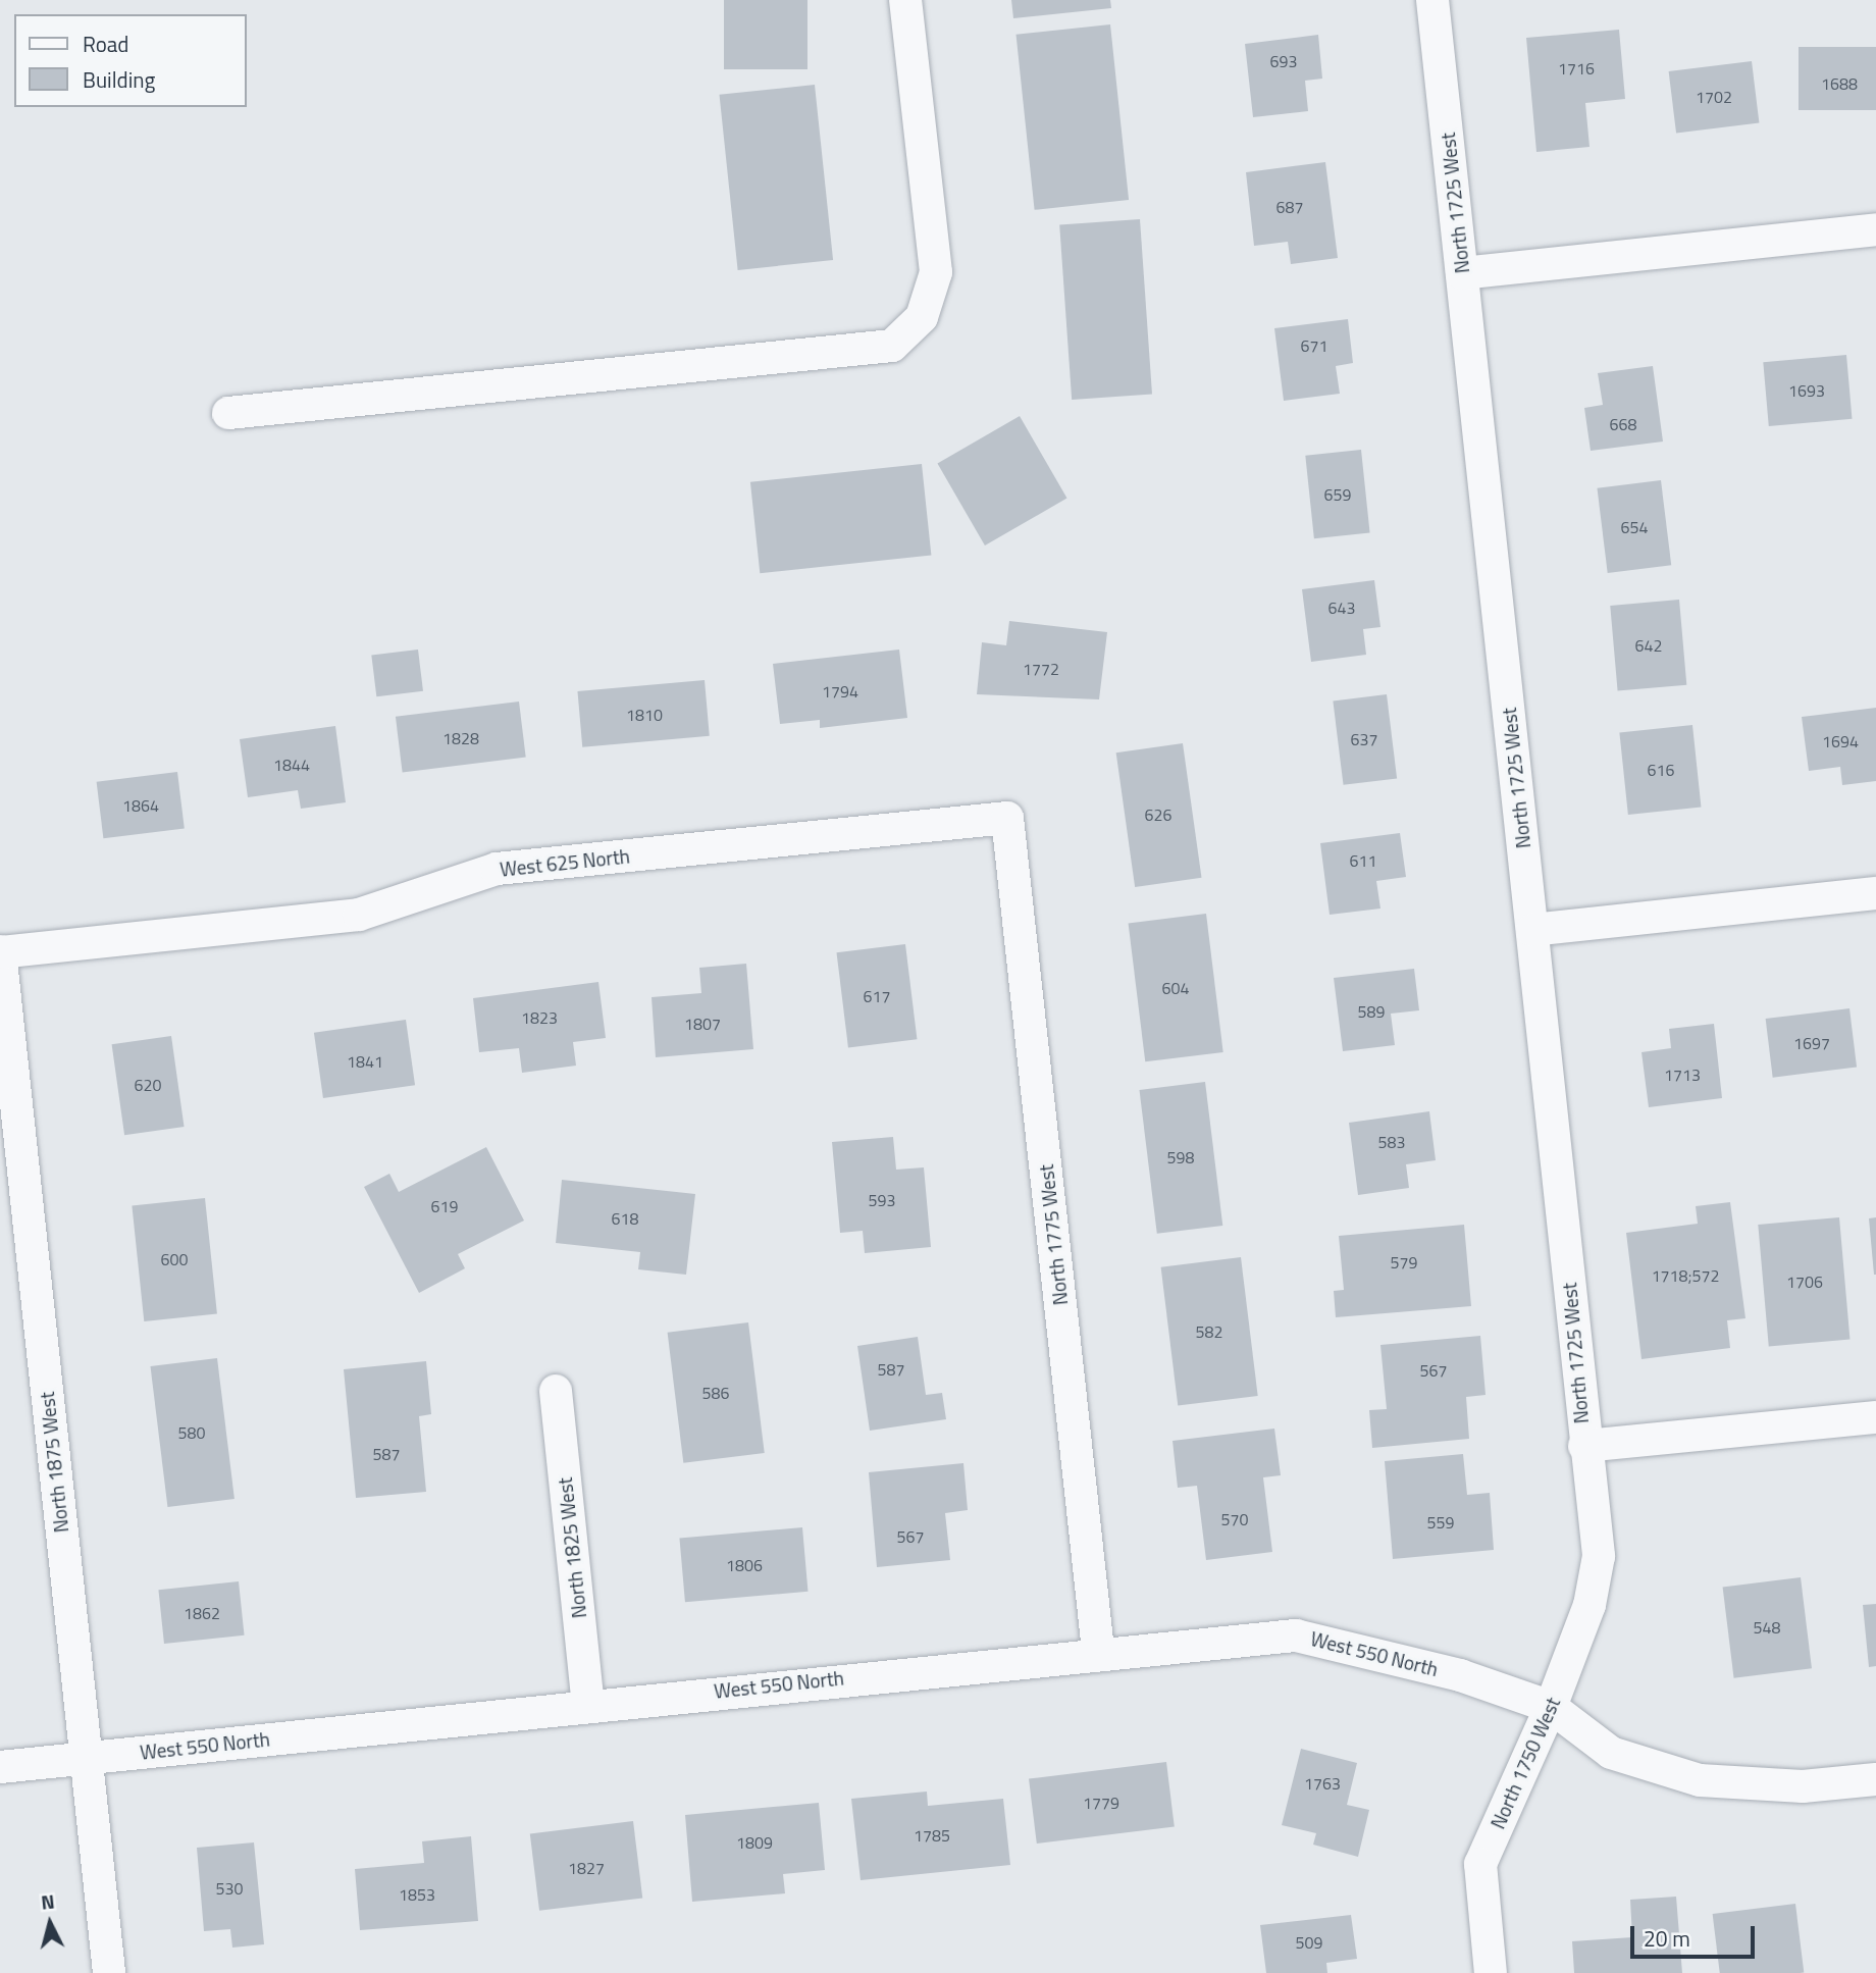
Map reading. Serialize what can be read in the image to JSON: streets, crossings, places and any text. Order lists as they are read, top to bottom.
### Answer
{
  "streets": {
    "street": [
      "North 1725 West",
      "West 625 North",
      "North 1775 West",
      "North 1875 West",
      "North 1825 West",
      "West 550 North",
      "North 1750 West"
    ]
  },
  "crossings": [
    ["North 1725 West", "North 1750 West"],
    ["West 625 North", "North 1775 West"],
    ["West 625 North", "North 1875 West"],
    ["North 1775 West", "West 550 North"],
    ["North 1875 West", "West 550 North"],
    ["North 1825 West", "West 550 North"],
    ["West 550 North", "North 1750 West"]
  ],
  "house_numbers": [
    "693",
    "1716",
    "1688",
    "1702",
    "687",
    "671",
    "1693",
    "668",
    "659",
    "654",
    "643",
    "642",
    "1772",
    "1794",
    "1810",
    "1828",
    "637",
    "1694",
    "1844",
    "616",
    "1864",
    "626",
    "611",
    "604",
    "617",
    "589",
    "1823",
    "1807",
    "1697",
    "1841",
    "1713",
    "620",
    "583",
    "598",
    "593",
    "619",
    "618",
    "600",
    "579",
    "1718;572",
    "1706",
    "582",
    "587",
    "567",
    "586",
    "580",
    "587",
    "570",
    "559",
    "567",
    "1806",
    "1862",
    "548",
    "1763",
    "1779",
    "1785",
    "1809",
    "1827",
    "530",
    "1853",
    "509"
  ],
  "legend": ["Road", "Building"],
  "scale_bar": "20 m",
  "north": "top"
}
